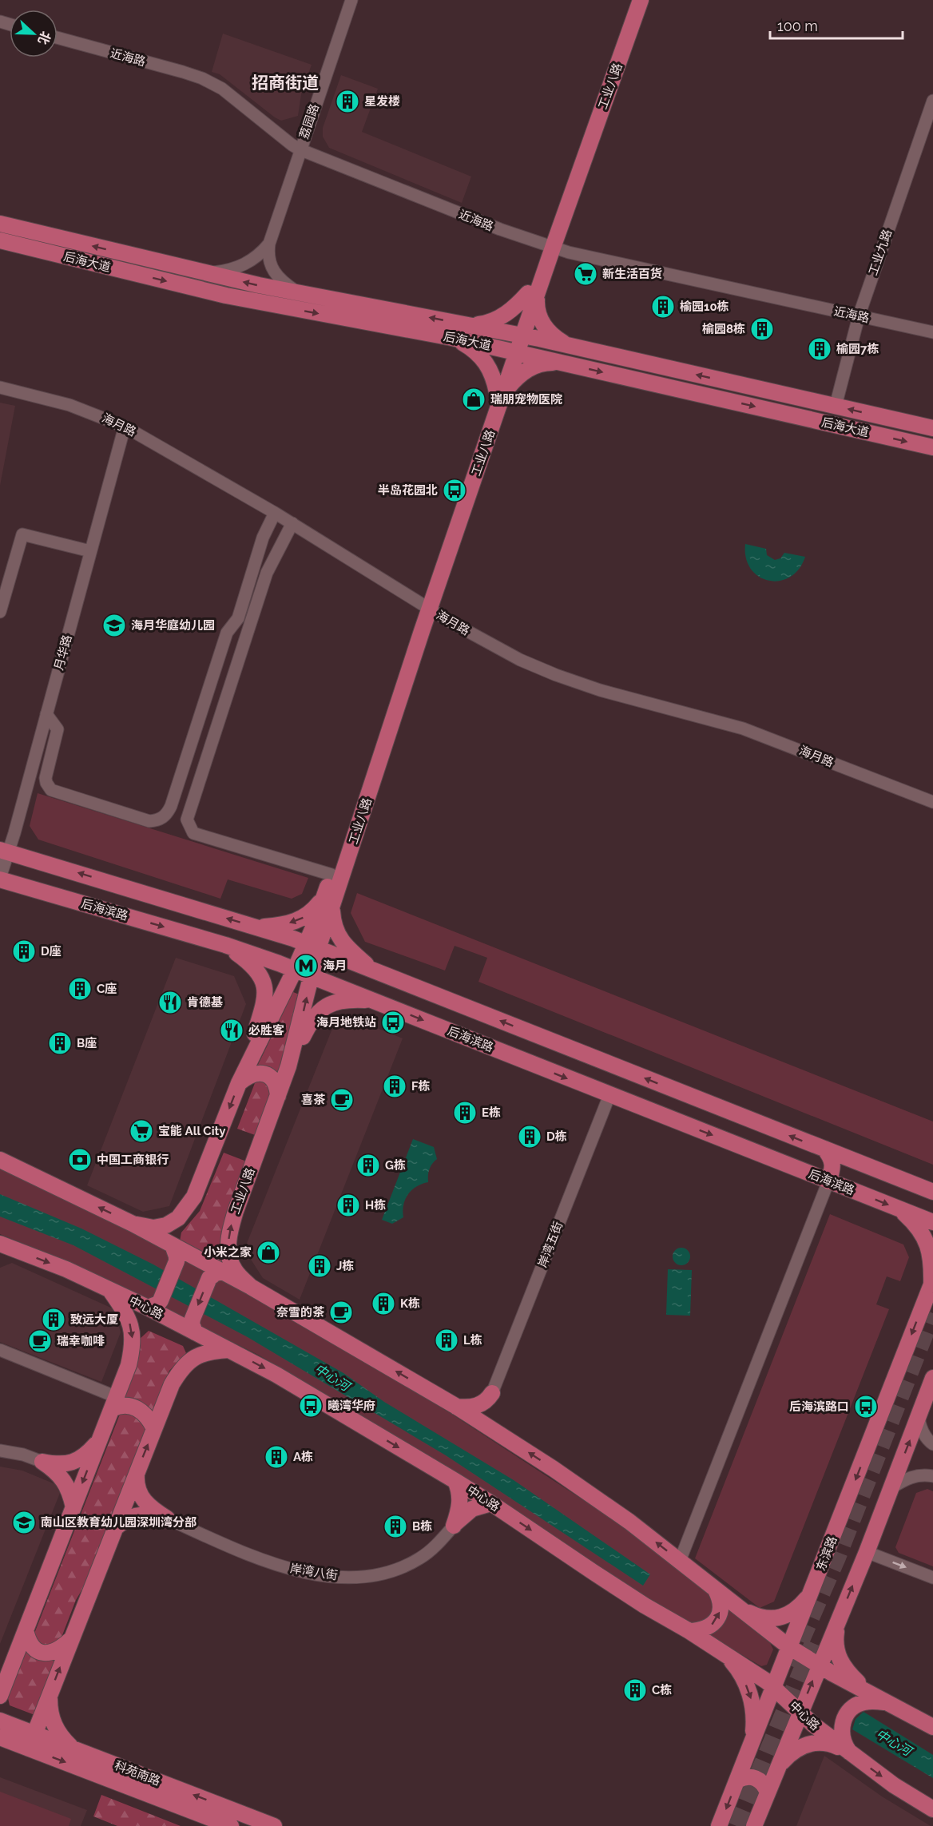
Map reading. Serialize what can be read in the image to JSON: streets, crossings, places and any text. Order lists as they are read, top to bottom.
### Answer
{
  "streets": {
    "main road": [
      "工业八路",
      "后海大道",
      "后海滨路",
      "中心路",
      "东滨路",
      "科苑南路"
    ],
    "street": [
      "近海路",
      "荔园路",
      "工业九路",
      "海月路",
      "月华路",
      "岸湾五街",
      "岸湾八街"
    ]
  },
  "crossings": [
    ["近海路", "工业八路"],
    ["近海路", "荔园路"],
    ["近海路", "工业九路"],
    ["工业八路", "后海大道"],
    ["工业八路", "海月路"],
    ["工业八路", "后海滨路"],
    ["荔园路", "后海大道"],
    ["工业九路", "后海大道"],
    ["海月路", "月华路"],
    ["月华路", "后海滨路"],
    ["后海滨路", "岸湾五街"],
    ["中心路", "东滨路"]
  ],
  "districts": ["招商街道"],
  "water": ["中心河"],
  "places": {
    "building": [
      "星发楼",
      "榆园10栋",
      "榆园8栋",
      "榆园7栋",
      "D座",
      "C座",
      "B座",
      "F栋",
      "E栋",
      "D栋",
      "G栋",
      "H栋",
      "J栋",
      "K栋",
      "致远大厦",
      "L栋",
      "A栋",
      "B栋",
      "C栋"
    ],
    "supermarket": ["新生活百货", "宝能 All City"],
    "shop": ["瑞朋宠物医院", "小米之家"],
    "bus stop": [
      "半岛花园北",
      "海月地铁站",
      "曦湾华府",
      "后海滨路口"
    ],
    "school or university": ["海月华庭幼儿园", "南山区教育幼儿园深圳湾分部"],
    "metro station": ["海月"],
    "restaurant": ["肯德基", "必胜客"],
    "cafe": ["喜茶", "奈雪的茶", "瑞幸咖啡"],
    "bank": ["中国工商银行"]
  },
  "scale_bar": "100 m",
  "north": "right"
}
